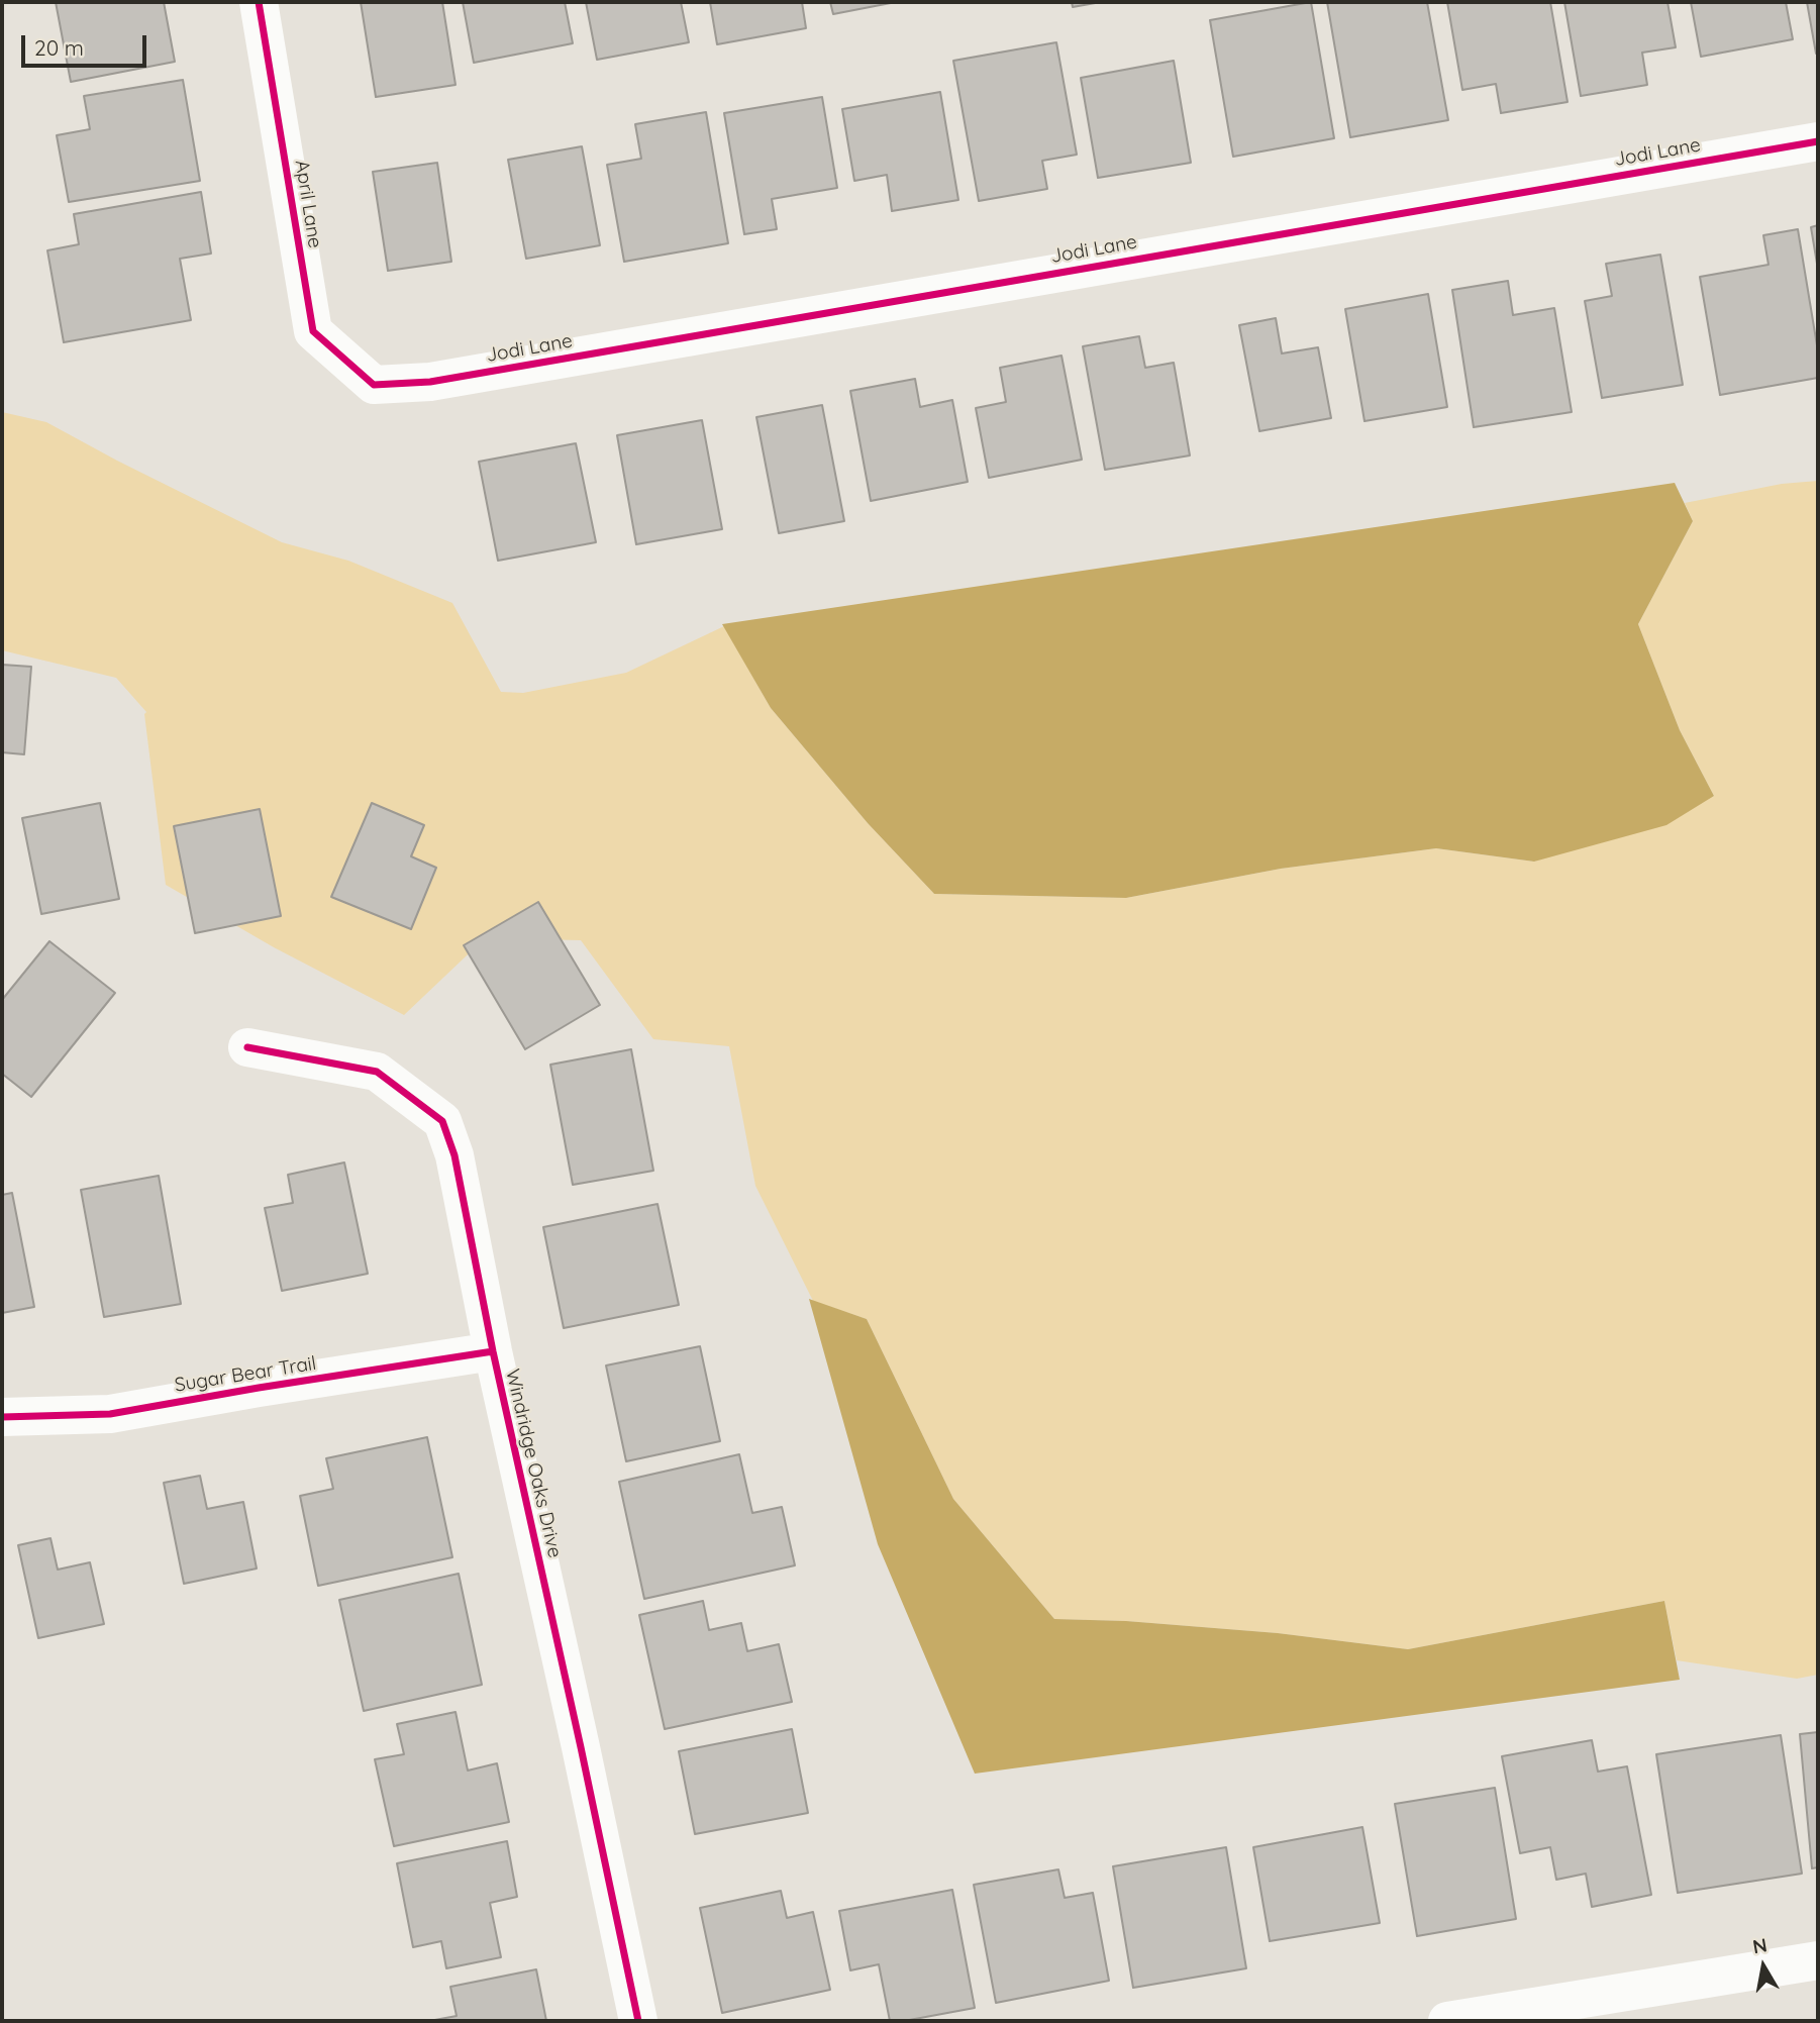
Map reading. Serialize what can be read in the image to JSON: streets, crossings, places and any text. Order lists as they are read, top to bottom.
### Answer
{
  "streets": {
    "street": [
      "Jodi Lane",
      "April Lane",
      "Sugar Bear Trail",
      "Windridge Oaks Drive"
    ]
  },
  "crossings": [
    ["Jodi Lane", "April Lane"],
    ["Sugar Bear Trail", "Windridge Oaks Drive"]
  ],
  "scale_bar": "20 m",
  "north": "top"
}
